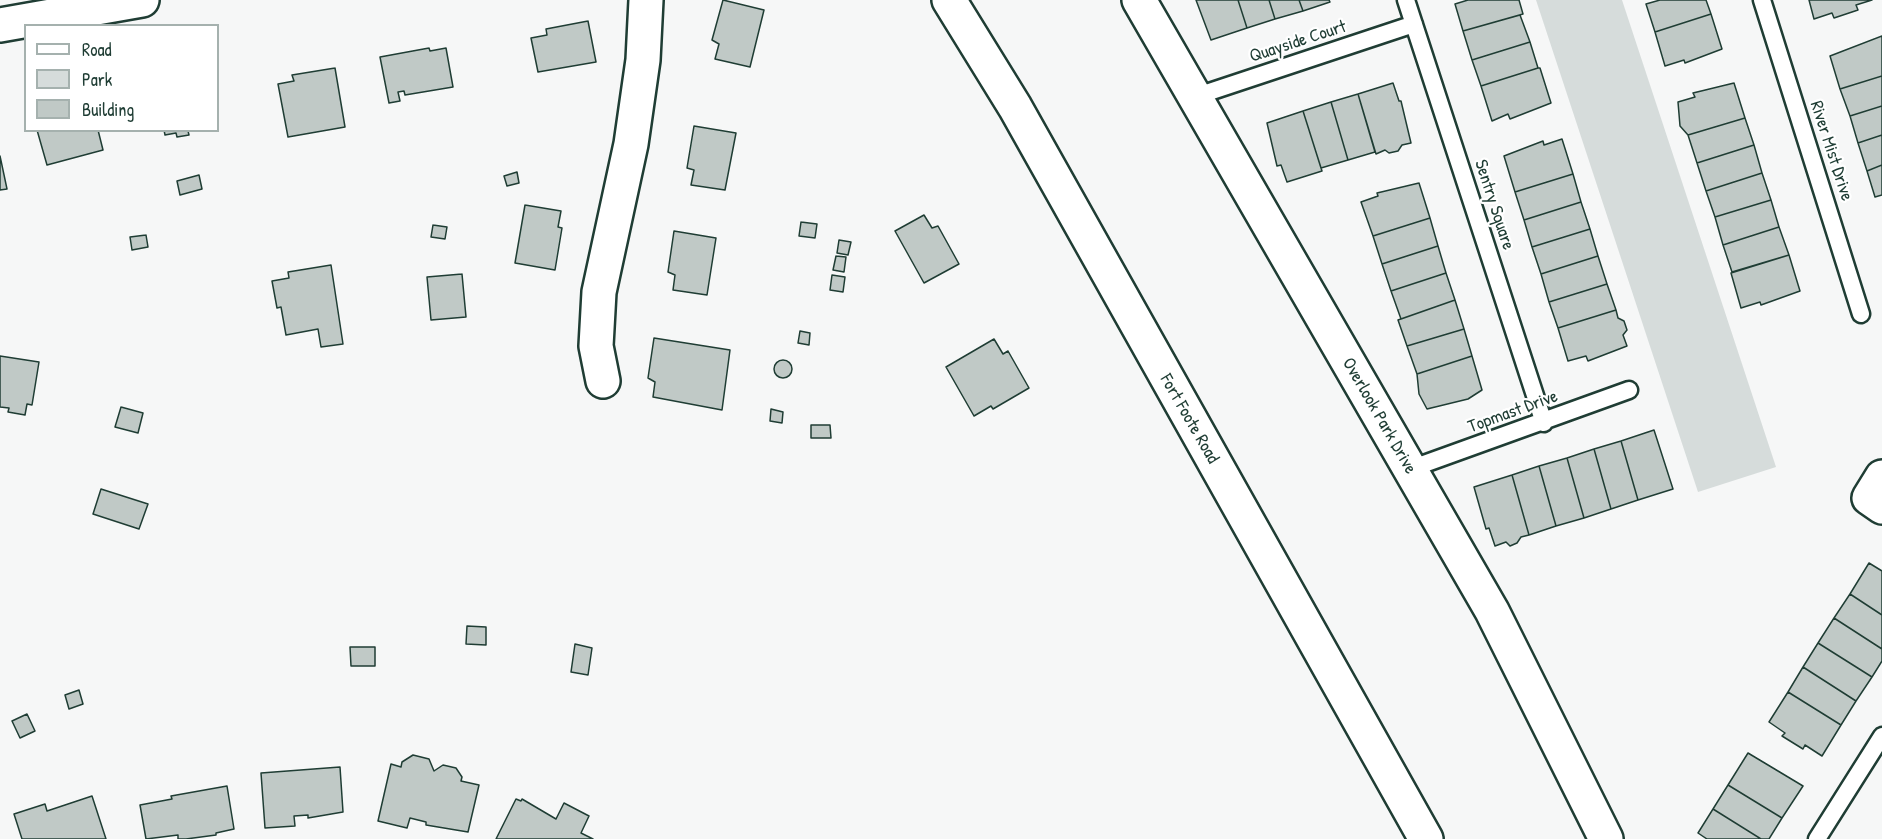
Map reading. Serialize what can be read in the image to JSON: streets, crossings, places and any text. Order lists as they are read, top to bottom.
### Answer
{
  "streets": {
    "street": ["Overlook Park Drive", "Fort Foote Road"],
    "lane": [
      "Quayside Court",
      "River Mist Drive",
      "Sentry Square",
      "Topmast Drive"
    ]
  },
  "crossings": [
    ["Quayside Court", "Sentry Square"],
    ["Quayside Court", "Overlook Park Drive"],
    ["Sentry Square", "Topmast Drive"],
    ["Topmast Drive", "Overlook Park Drive"]
  ],
  "legend": ["Road", "Park", "Building"]
}
